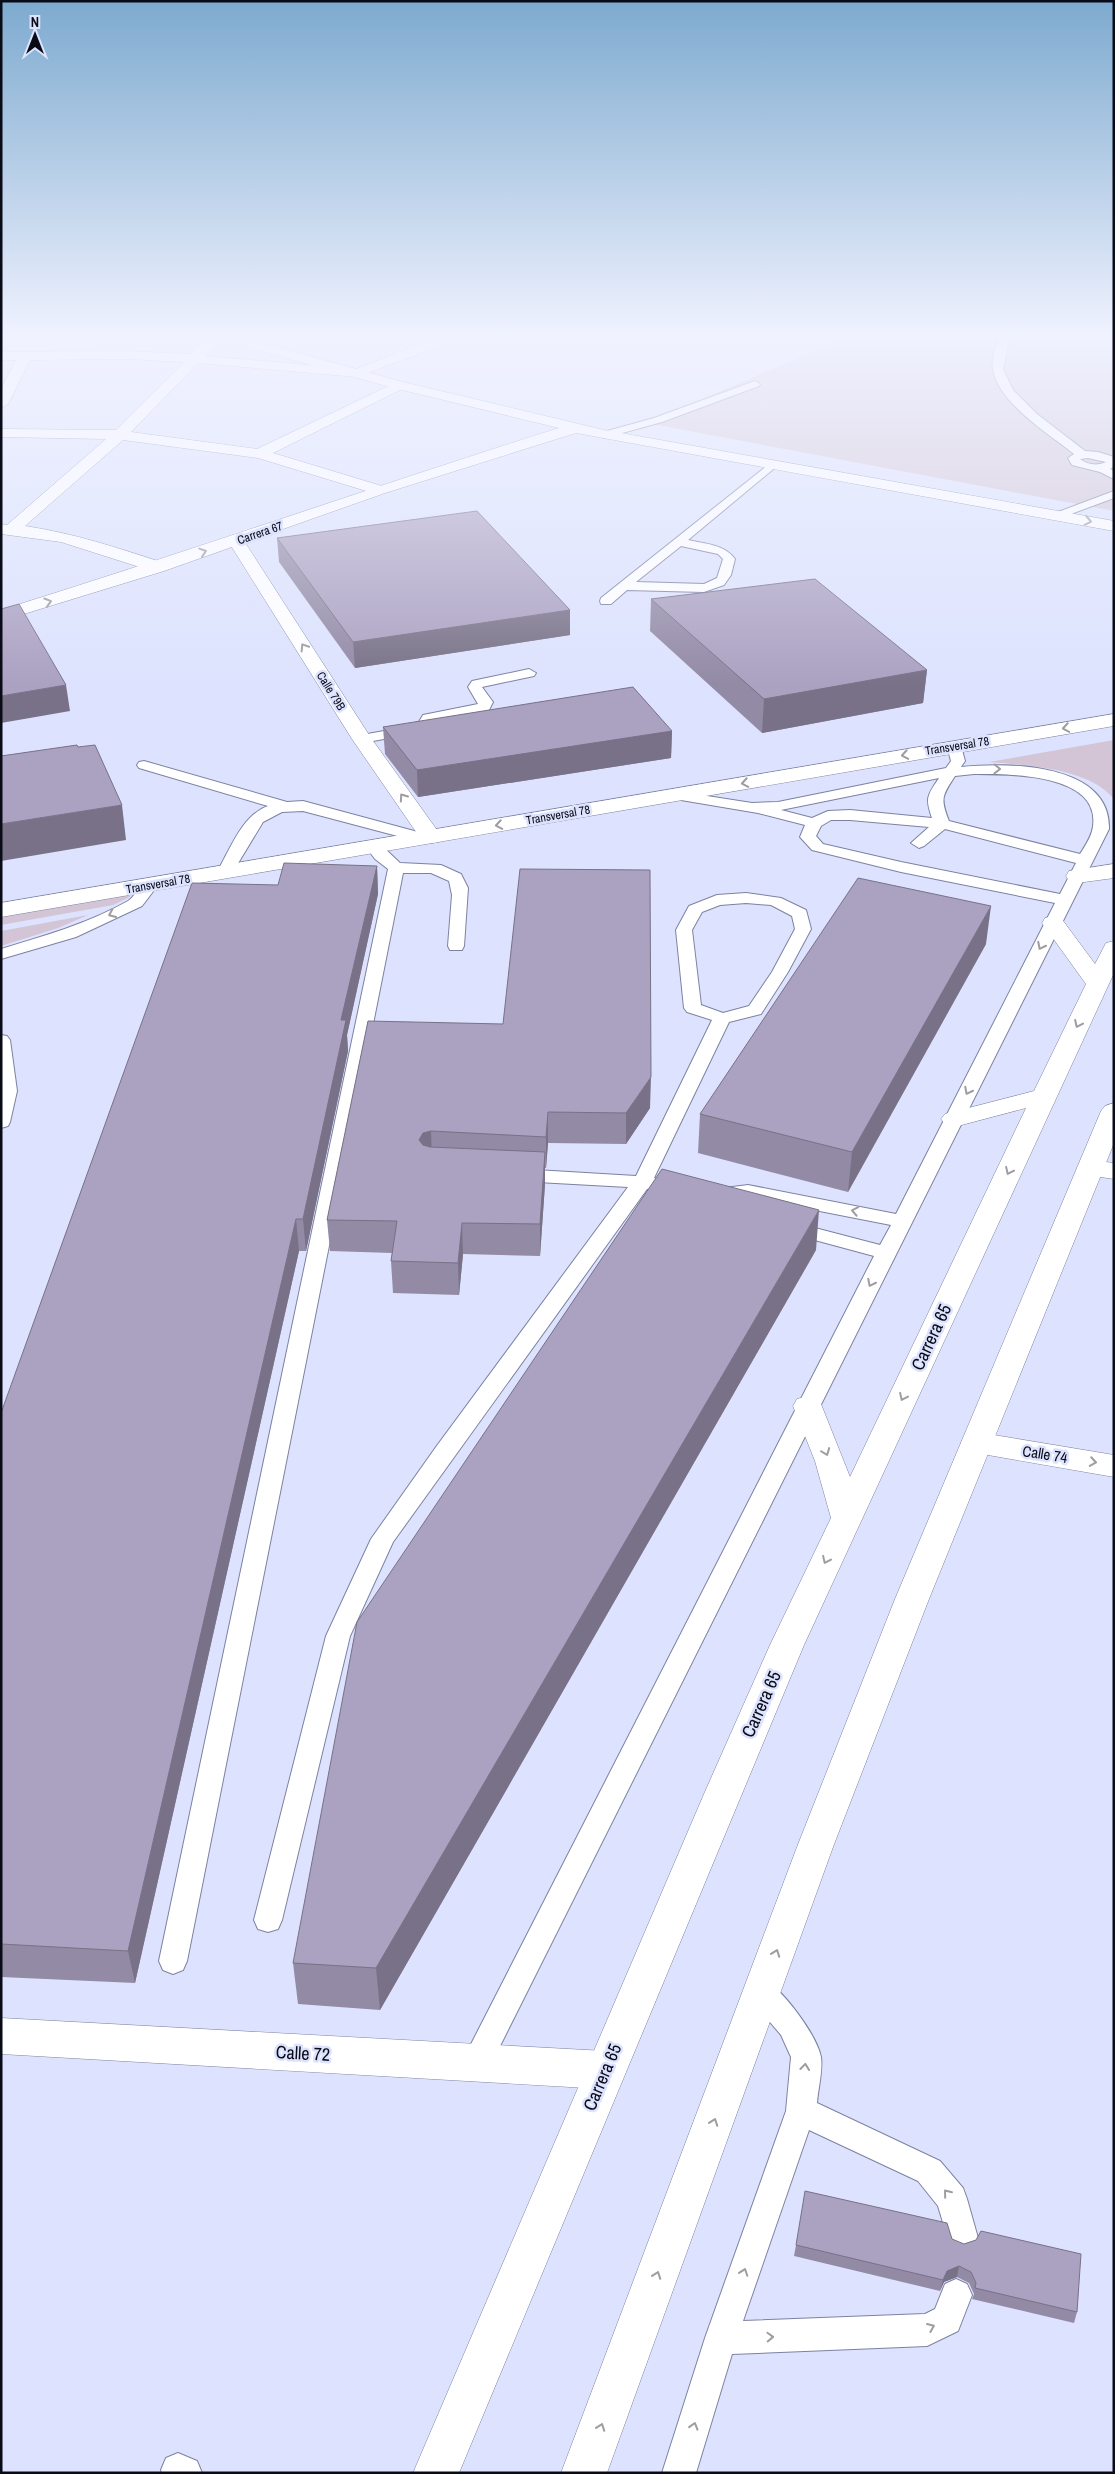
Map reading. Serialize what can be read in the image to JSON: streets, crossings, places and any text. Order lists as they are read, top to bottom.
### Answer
{
  "streets": {
    "main road": [
      "Carrera 67",
      "Calle 79B",
      "Transversal 78",
      "Carrera 65",
      "Calle 74",
      "Calle 72"
    ]
  },
  "crossings": [
    ["Carrera 67", "Calle 79B"],
    ["Calle 79B", "Transversal 78"],
    ["Carrera 65", "Calle 72"]
  ],
  "one_way": ["Calle 79B", "Transversal 78", "Calle 74"],
  "north": "top"
}
